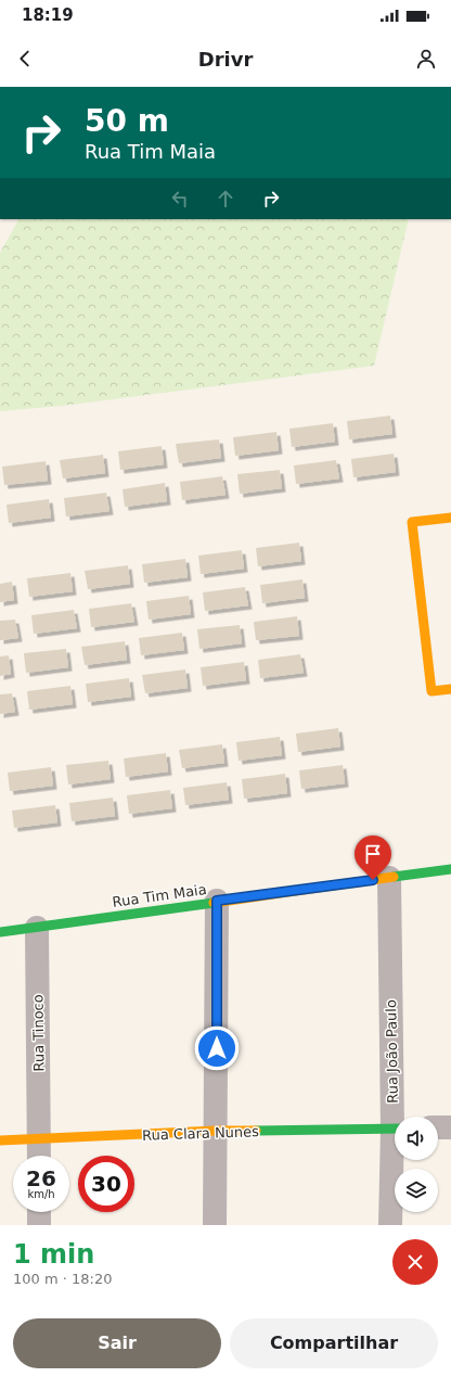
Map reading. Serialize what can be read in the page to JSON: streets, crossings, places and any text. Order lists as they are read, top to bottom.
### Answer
{
  "streets": {
    "street": [
      "Rua Tim Maia",
      "Rua Tinoco",
      "Rua João Paulo",
      "Rua Clara Nunes"
    ]
  },
  "crossings": [
    ["Rua Tim Maia", "Rua Tinoco"],
    ["Rua Tim Maia", "Rua João Paulo"],
    ["Rua Tinoco", "Rua Clara Nunes"]
  ],
  "page": {
    "status": "18:19",
    "header": "Drivr",
    "turn": ["50 m", "Rua Tim Maia"],
    "speed": "26 km/h",
    "limit": "30",
    "heading": ["1 min", "100 m · 18:20"],
    "buttons": ["Sair", "Compartilhar"]
  }
}
